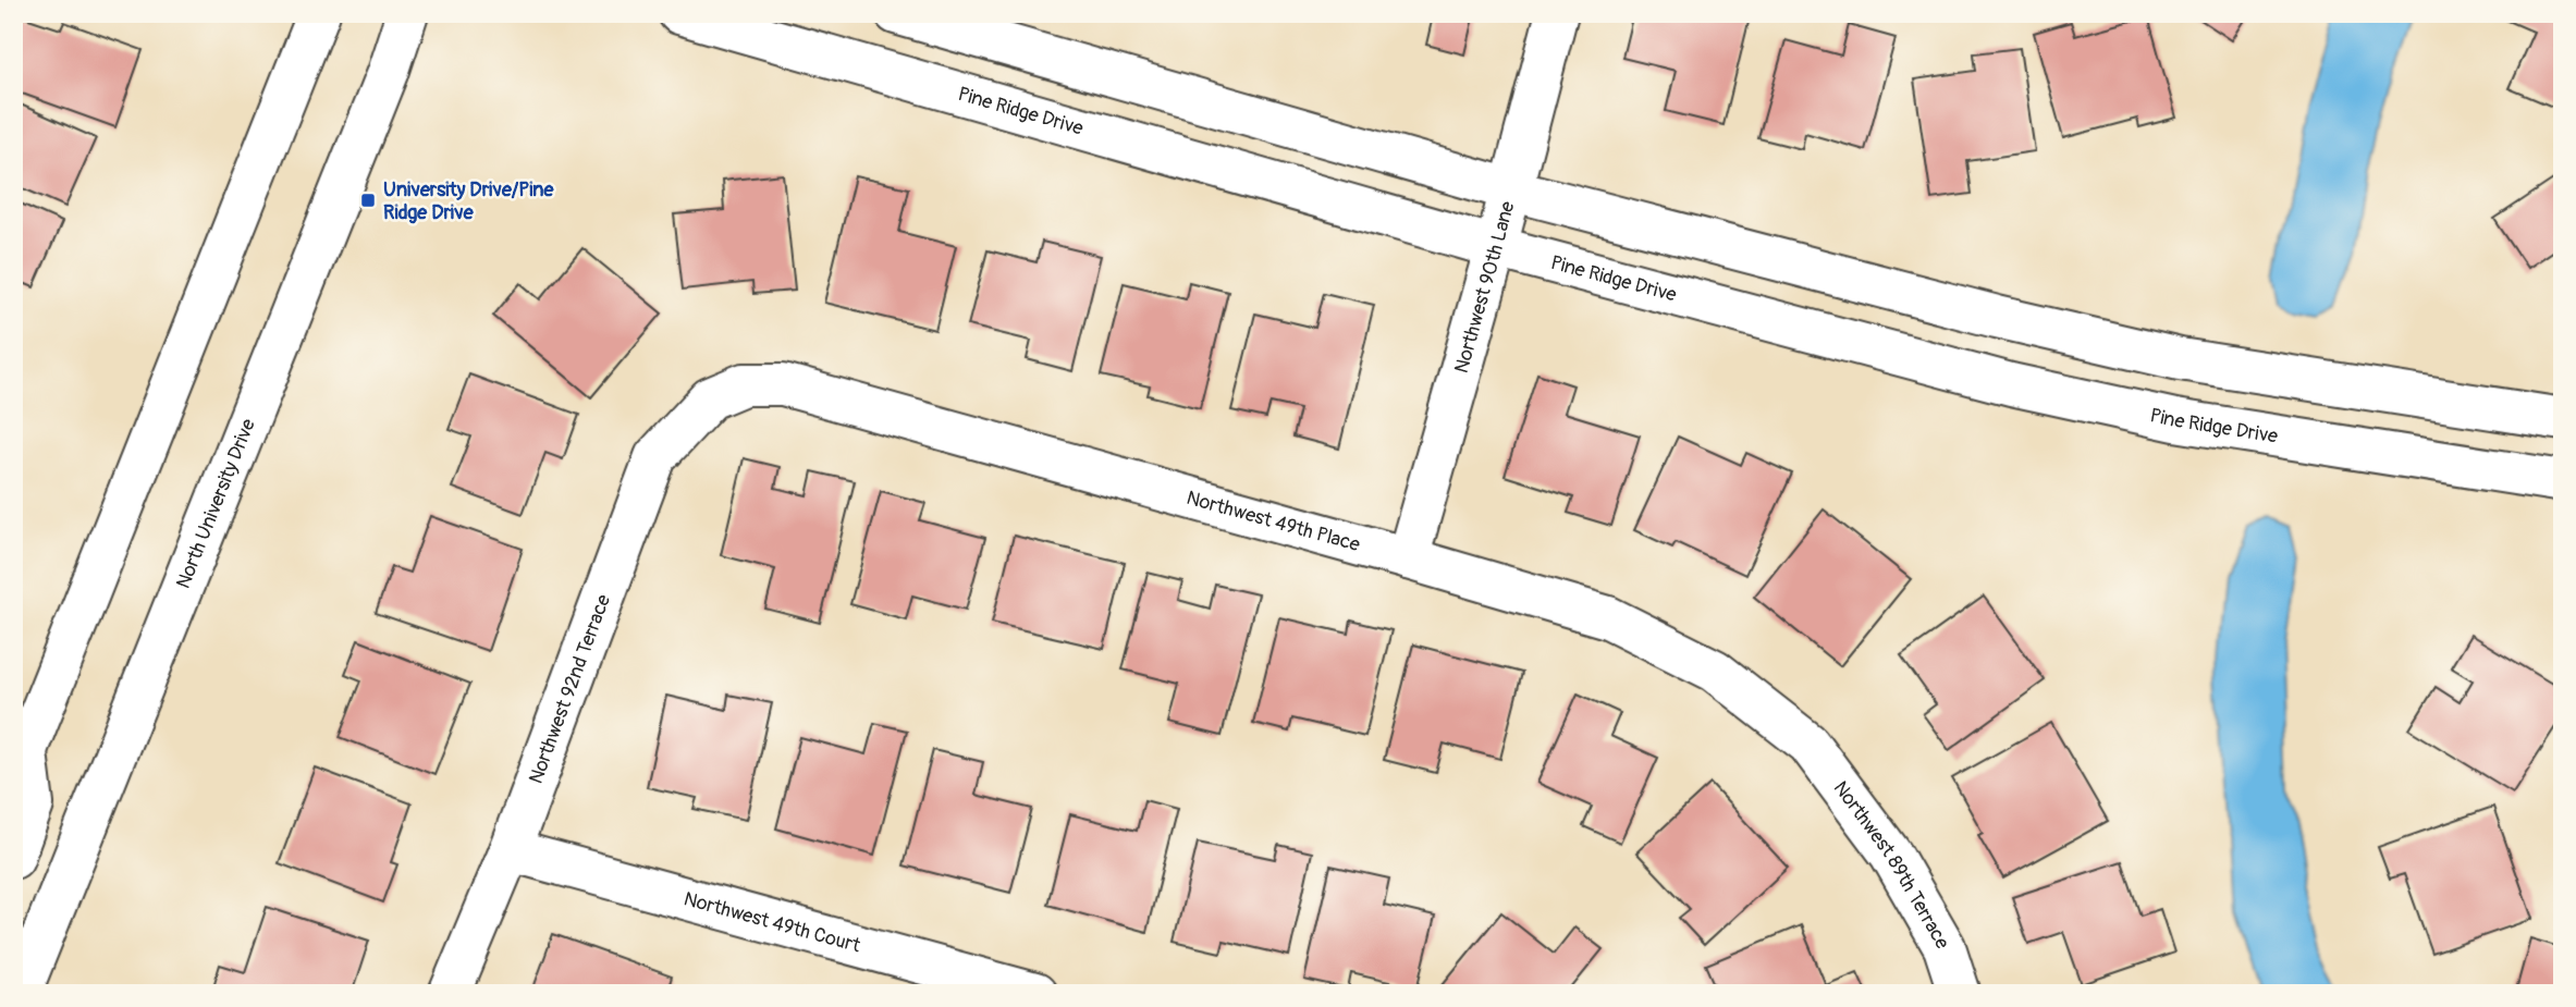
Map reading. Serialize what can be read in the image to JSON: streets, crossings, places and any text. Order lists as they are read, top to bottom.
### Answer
{
  "streets": {
    "street": [
      "Pine Ridge Drive",
      "Northwest 90th Lane",
      "North University Drive",
      "Northwest 49th Place",
      "Northwest 92nd Terrace",
      "Northwest 89th Terrace",
      "Northwest 49th Court"
    ]
  },
  "crossings": [
    ["Pine Ridge Drive", "Northwest 90th Lane"],
    ["Northwest 90th Lane", "Northwest 49th Place"],
    ["Northwest 49th Place", "Northwest 92nd Terrace"],
    ["Northwest 49th Place", "Northwest 89th Terrace"],
    ["Northwest 92nd Terrace", "Northwest 49th Court"]
  ],
  "places": {
    "transit": ["University Drive/Pine Ridge Drive"]
  }
}
